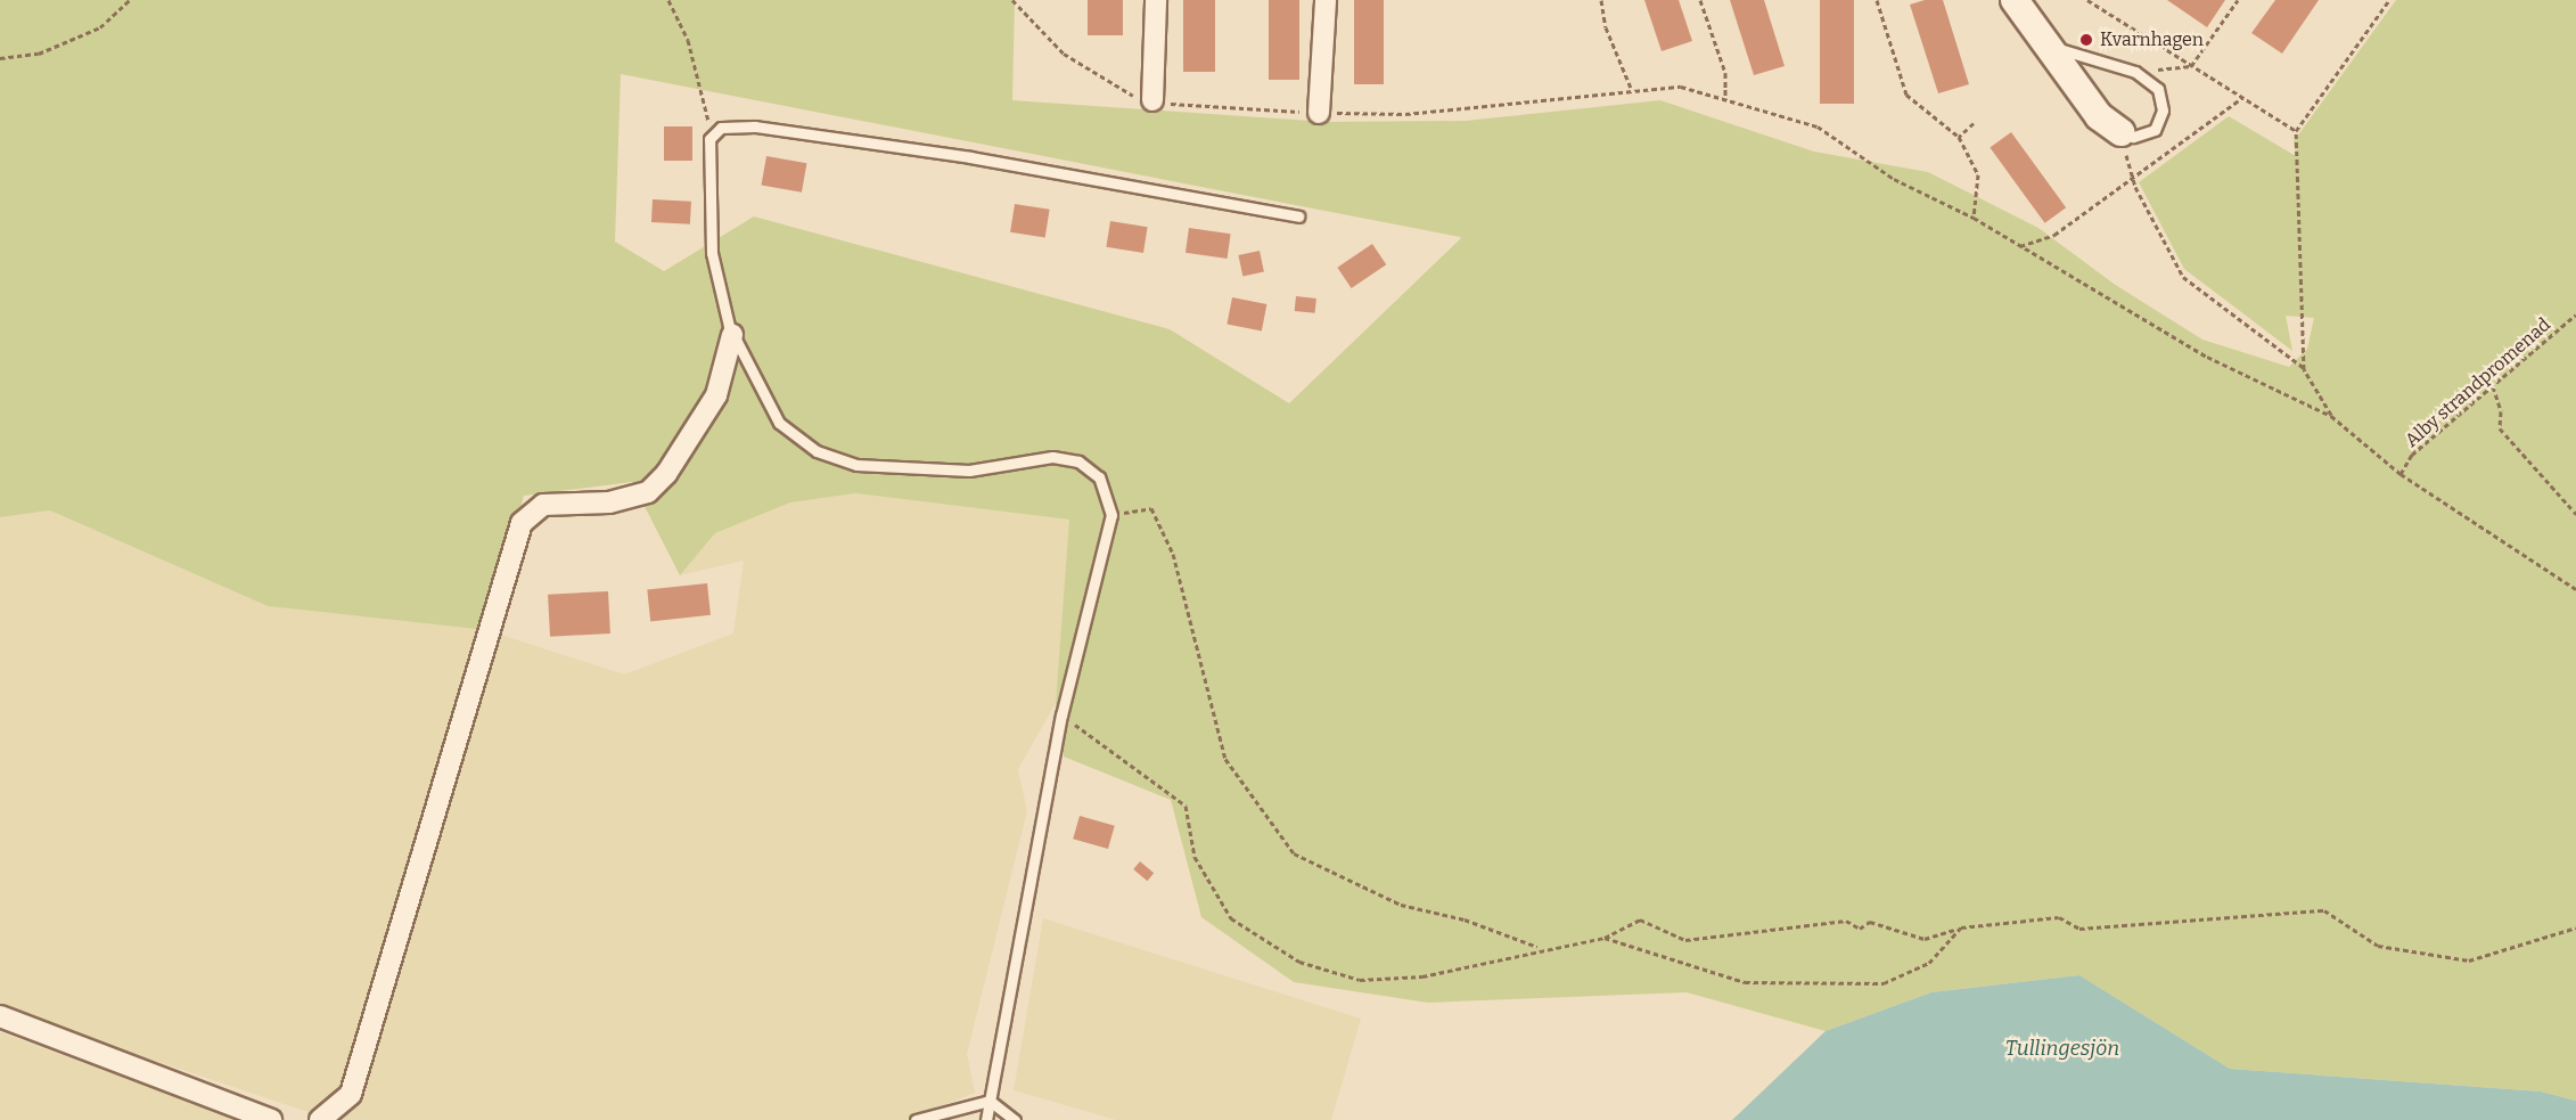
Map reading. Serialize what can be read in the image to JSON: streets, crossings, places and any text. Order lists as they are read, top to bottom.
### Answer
{
  "streets": {
    "path": ["Alby strandpromenad"]
  },
  "water": ["Tullingesjön"],
  "places": ["Kvarnhagen"]
}
